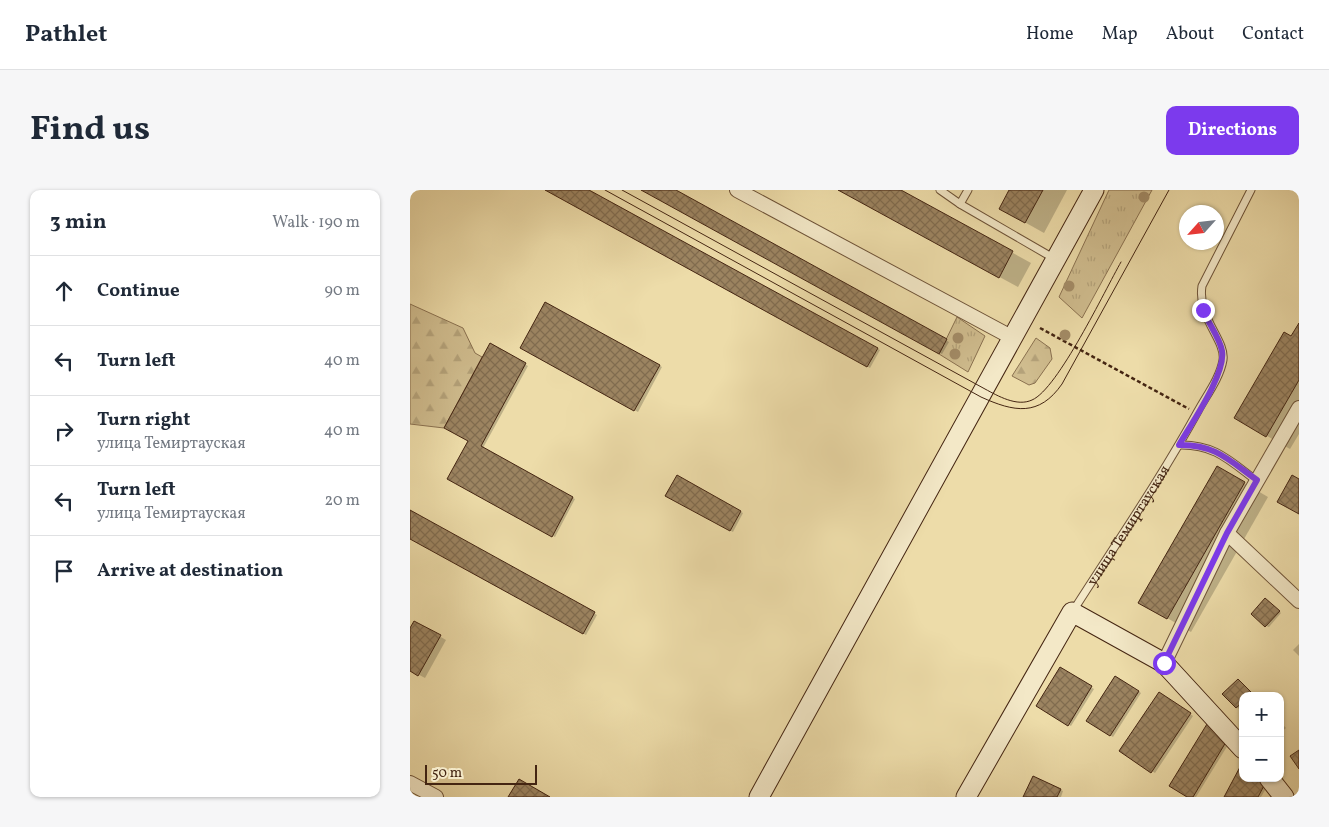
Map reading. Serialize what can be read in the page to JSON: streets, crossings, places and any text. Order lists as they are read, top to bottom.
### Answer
{
  "streets": {
    "street": ["улица Темиртауская"]
  },
  "scale_bar": "50 m",
  "north": "bottom left",
  "page": {
    "header": "Pathlet",
    "nav": [
      "Home",
      "Map",
      "About",
      "Contact"
    ],
    "title": "Find us",
    "buttons": "Directions",
    "heading": ["3 min", "Walk · 190 m"],
    "list": [
      ["Continue", "90 m"],
      ["Turn left", "40 m"],
      ["Turn right", "улица Темиртауская", "40 m"],
      ["Turn left", "улица Темиртауская", "20 m"],
      "Arrive at destination"
    ],
    "map_buttons": ["+", "−"],
    "scale": "50 m"
  }
}
